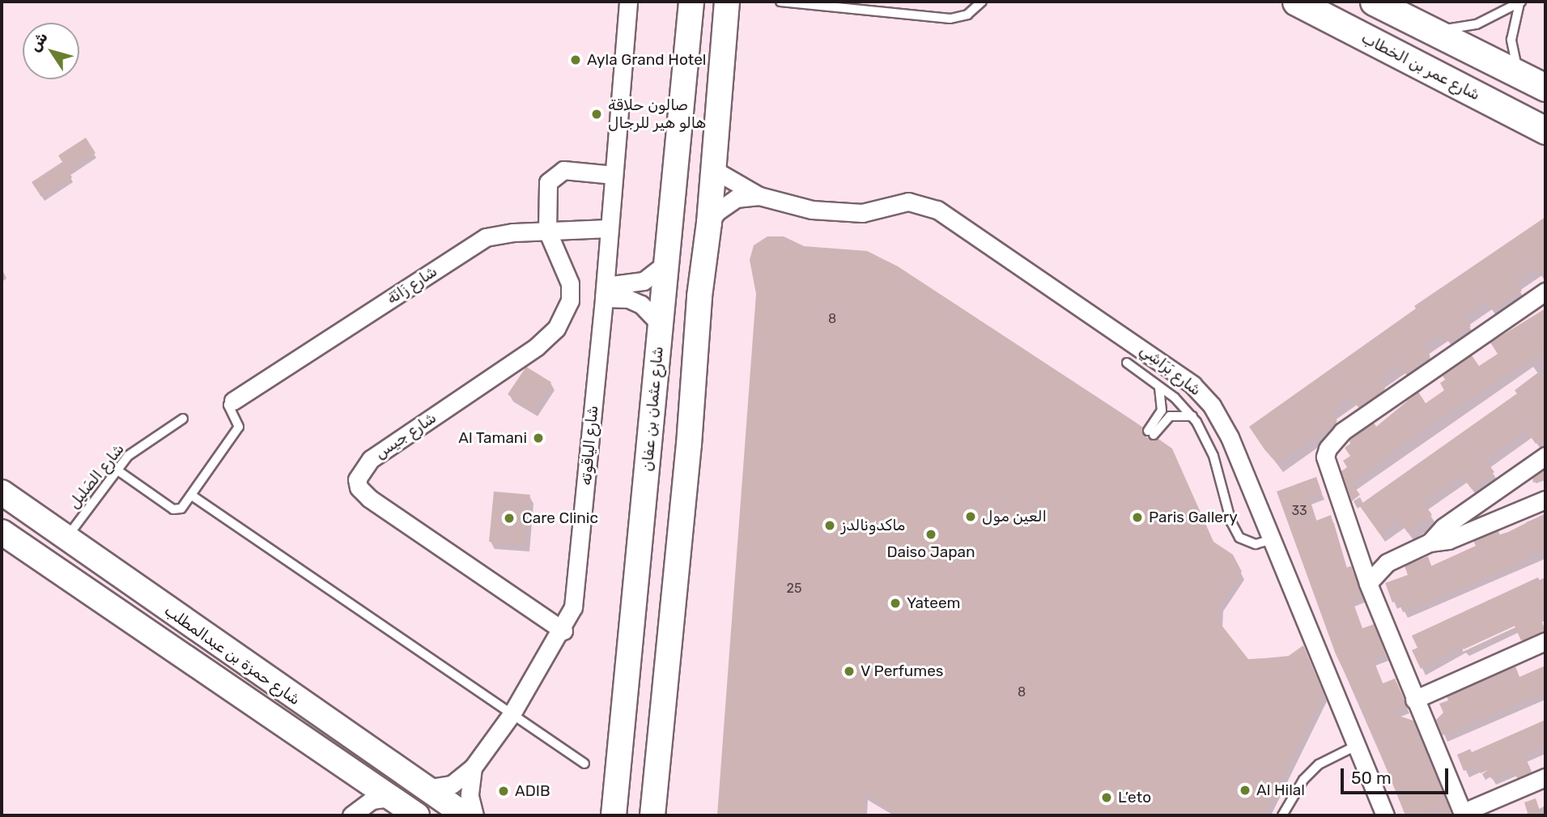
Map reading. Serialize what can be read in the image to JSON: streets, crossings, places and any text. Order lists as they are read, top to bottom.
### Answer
{
  "streets": {
    "main road": ["شارع عمر بن الخطاب", "شارع عثمان بن عفان", "شارع حمزة بن عبدالمطلب"],
    "street": [
      "شارع زَانَة",
      "شارع بَرَاشِي",
      "شارع جيس",
      "شارع الياقوته"
    ],
    "lane": ["شارع الصَليِل"]
  },
  "crossings": [
    ["شارع زَانَة", "شارع جيس"],
    ["شارع زَانَة", "شارع الياقوته"],
    ["شارع جيس", "شارع الياقوته"],
    ["شارع الياقوته", "شارع حمزة بن عبدالمطلب"],
    ["شارع الصَليِل", "شارع حمزة بن عبدالمطلب"]
  ],
  "places": [
    "Ayla Grand Hotel",
    "صالون حلاقة هالو هير للرجال",
    "Al Tamani",
    "العين مول",
    "Paris Gallery",
    "Care Clinic",
    "ماكدونالدز",
    "Daiso Japan",
    "Yateem",
    "V Perfumes",
    "Al Hilal",
    "ADIB",
    "L’eto"
  ],
  "house_numbers": [
    "8",
    "33",
    "25",
    "8"
  ],
  "scale_bar": "50 m",
  "north": "top left"
}
